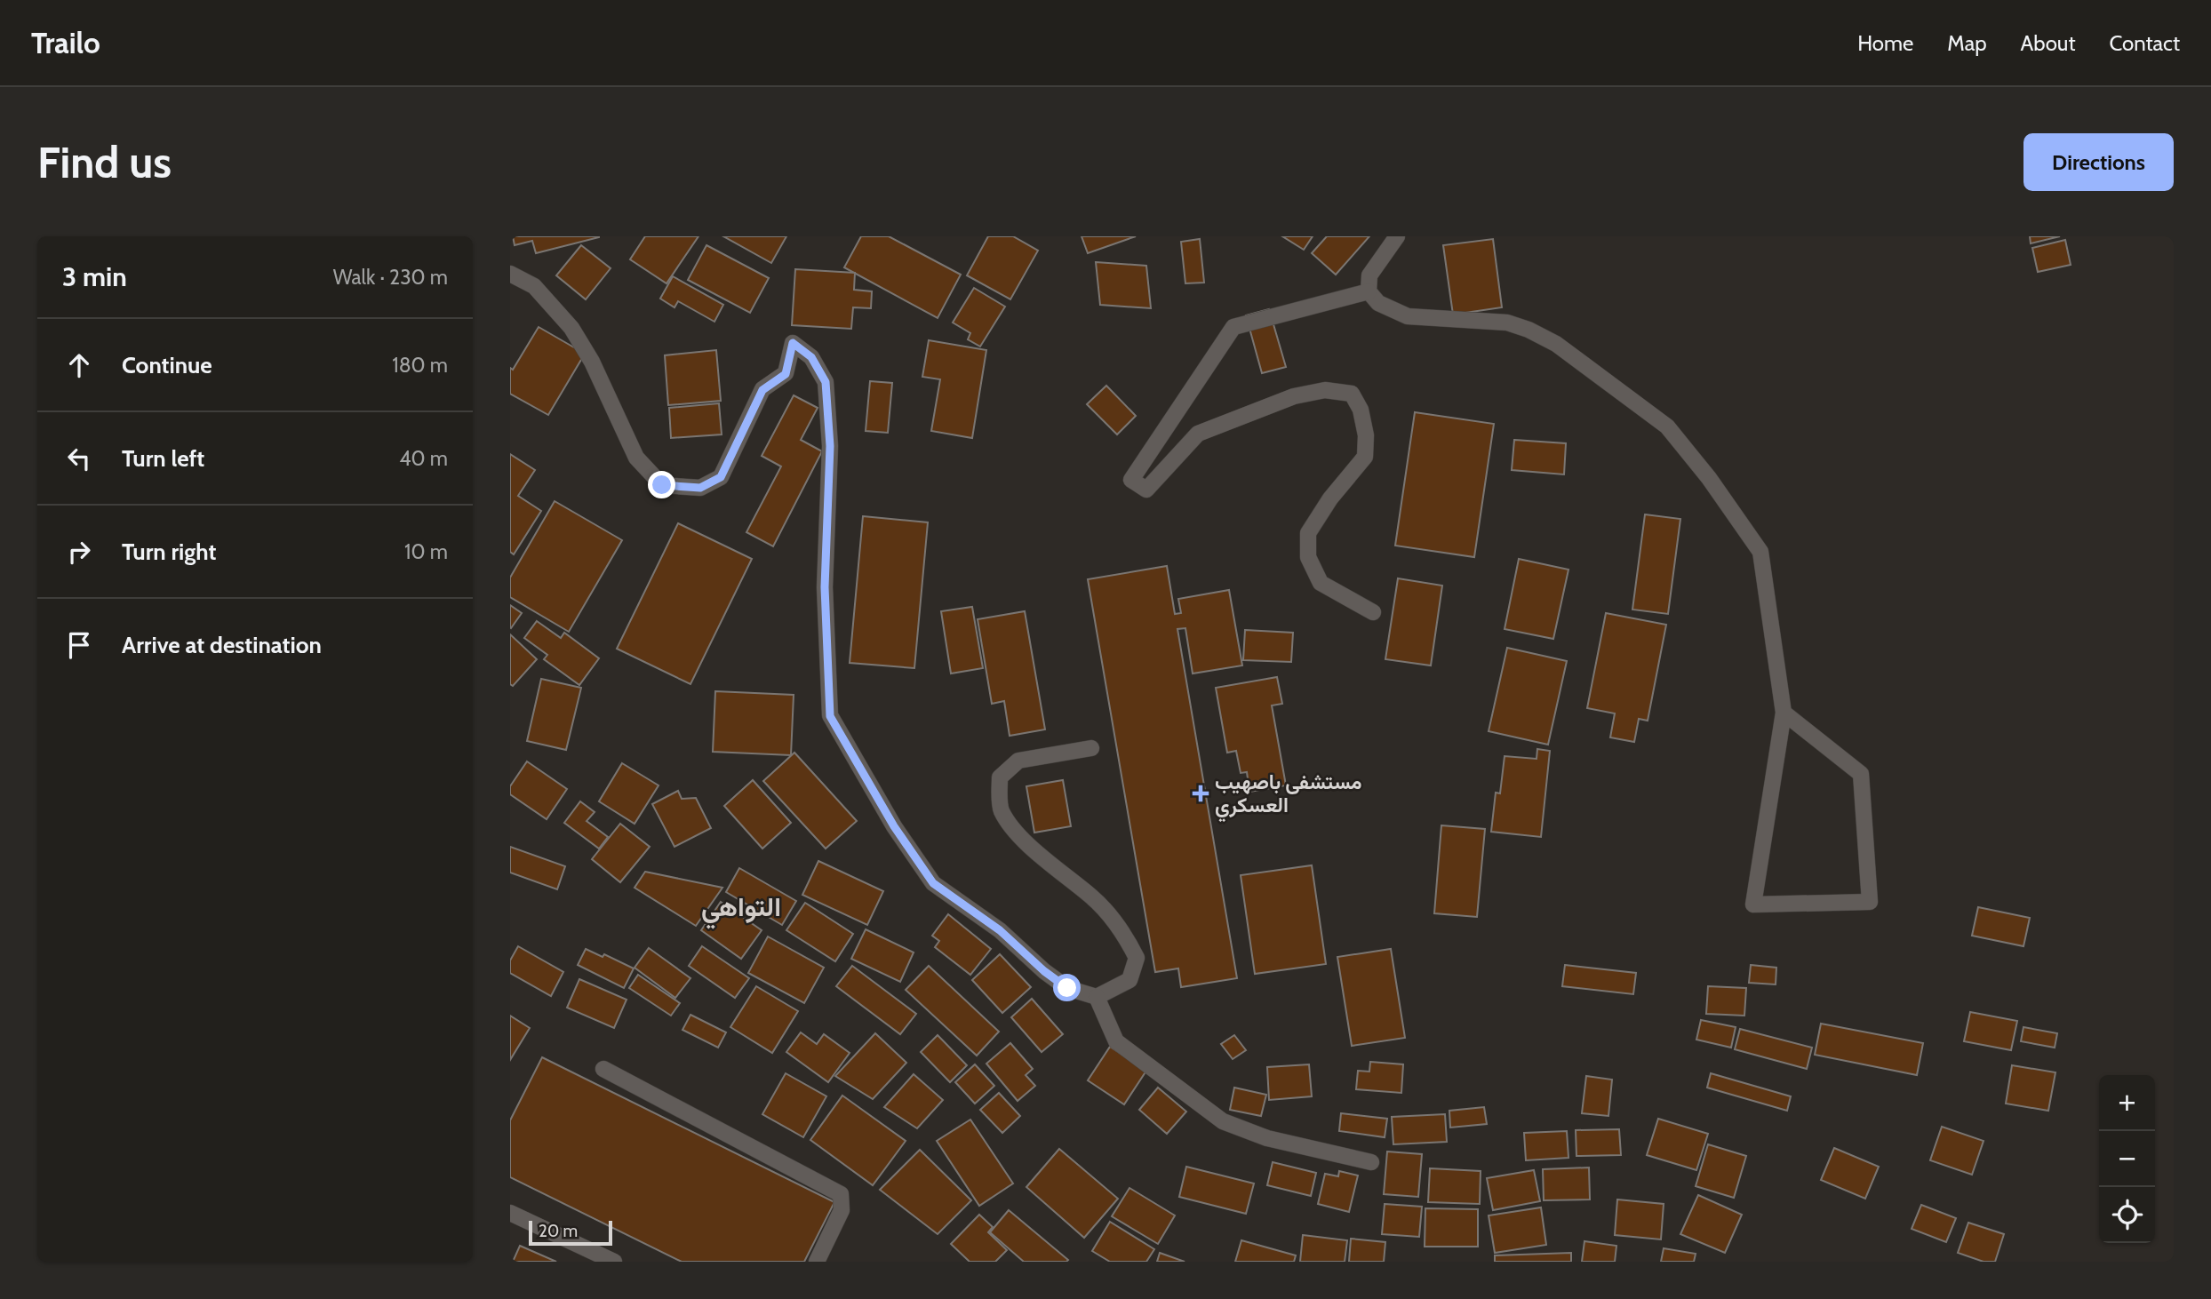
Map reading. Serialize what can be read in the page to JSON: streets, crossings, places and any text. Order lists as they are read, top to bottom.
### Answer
{
  "districts": ["التواهي"],
  "places": {
    "health": ["مستشفى باصهيب العسكري"]
  },
  "scale_bar": "20 m",
  "page": {
    "header": "Trailo",
    "nav": [
      "Home",
      "Map",
      "About",
      "Contact"
    ],
    "buttons": "Directions",
    "title": "Find us",
    "heading": ["3 min", "Walk · 230 m"],
    "list": [
      ["Continue", "180 m"],
      ["Turn left", "40 m"],
      ["Turn right", "10 m"],
      "Arrive at destination"
    ],
    "map_buttons": ["+", "−"],
    "scale": "20 m"
  }
}
